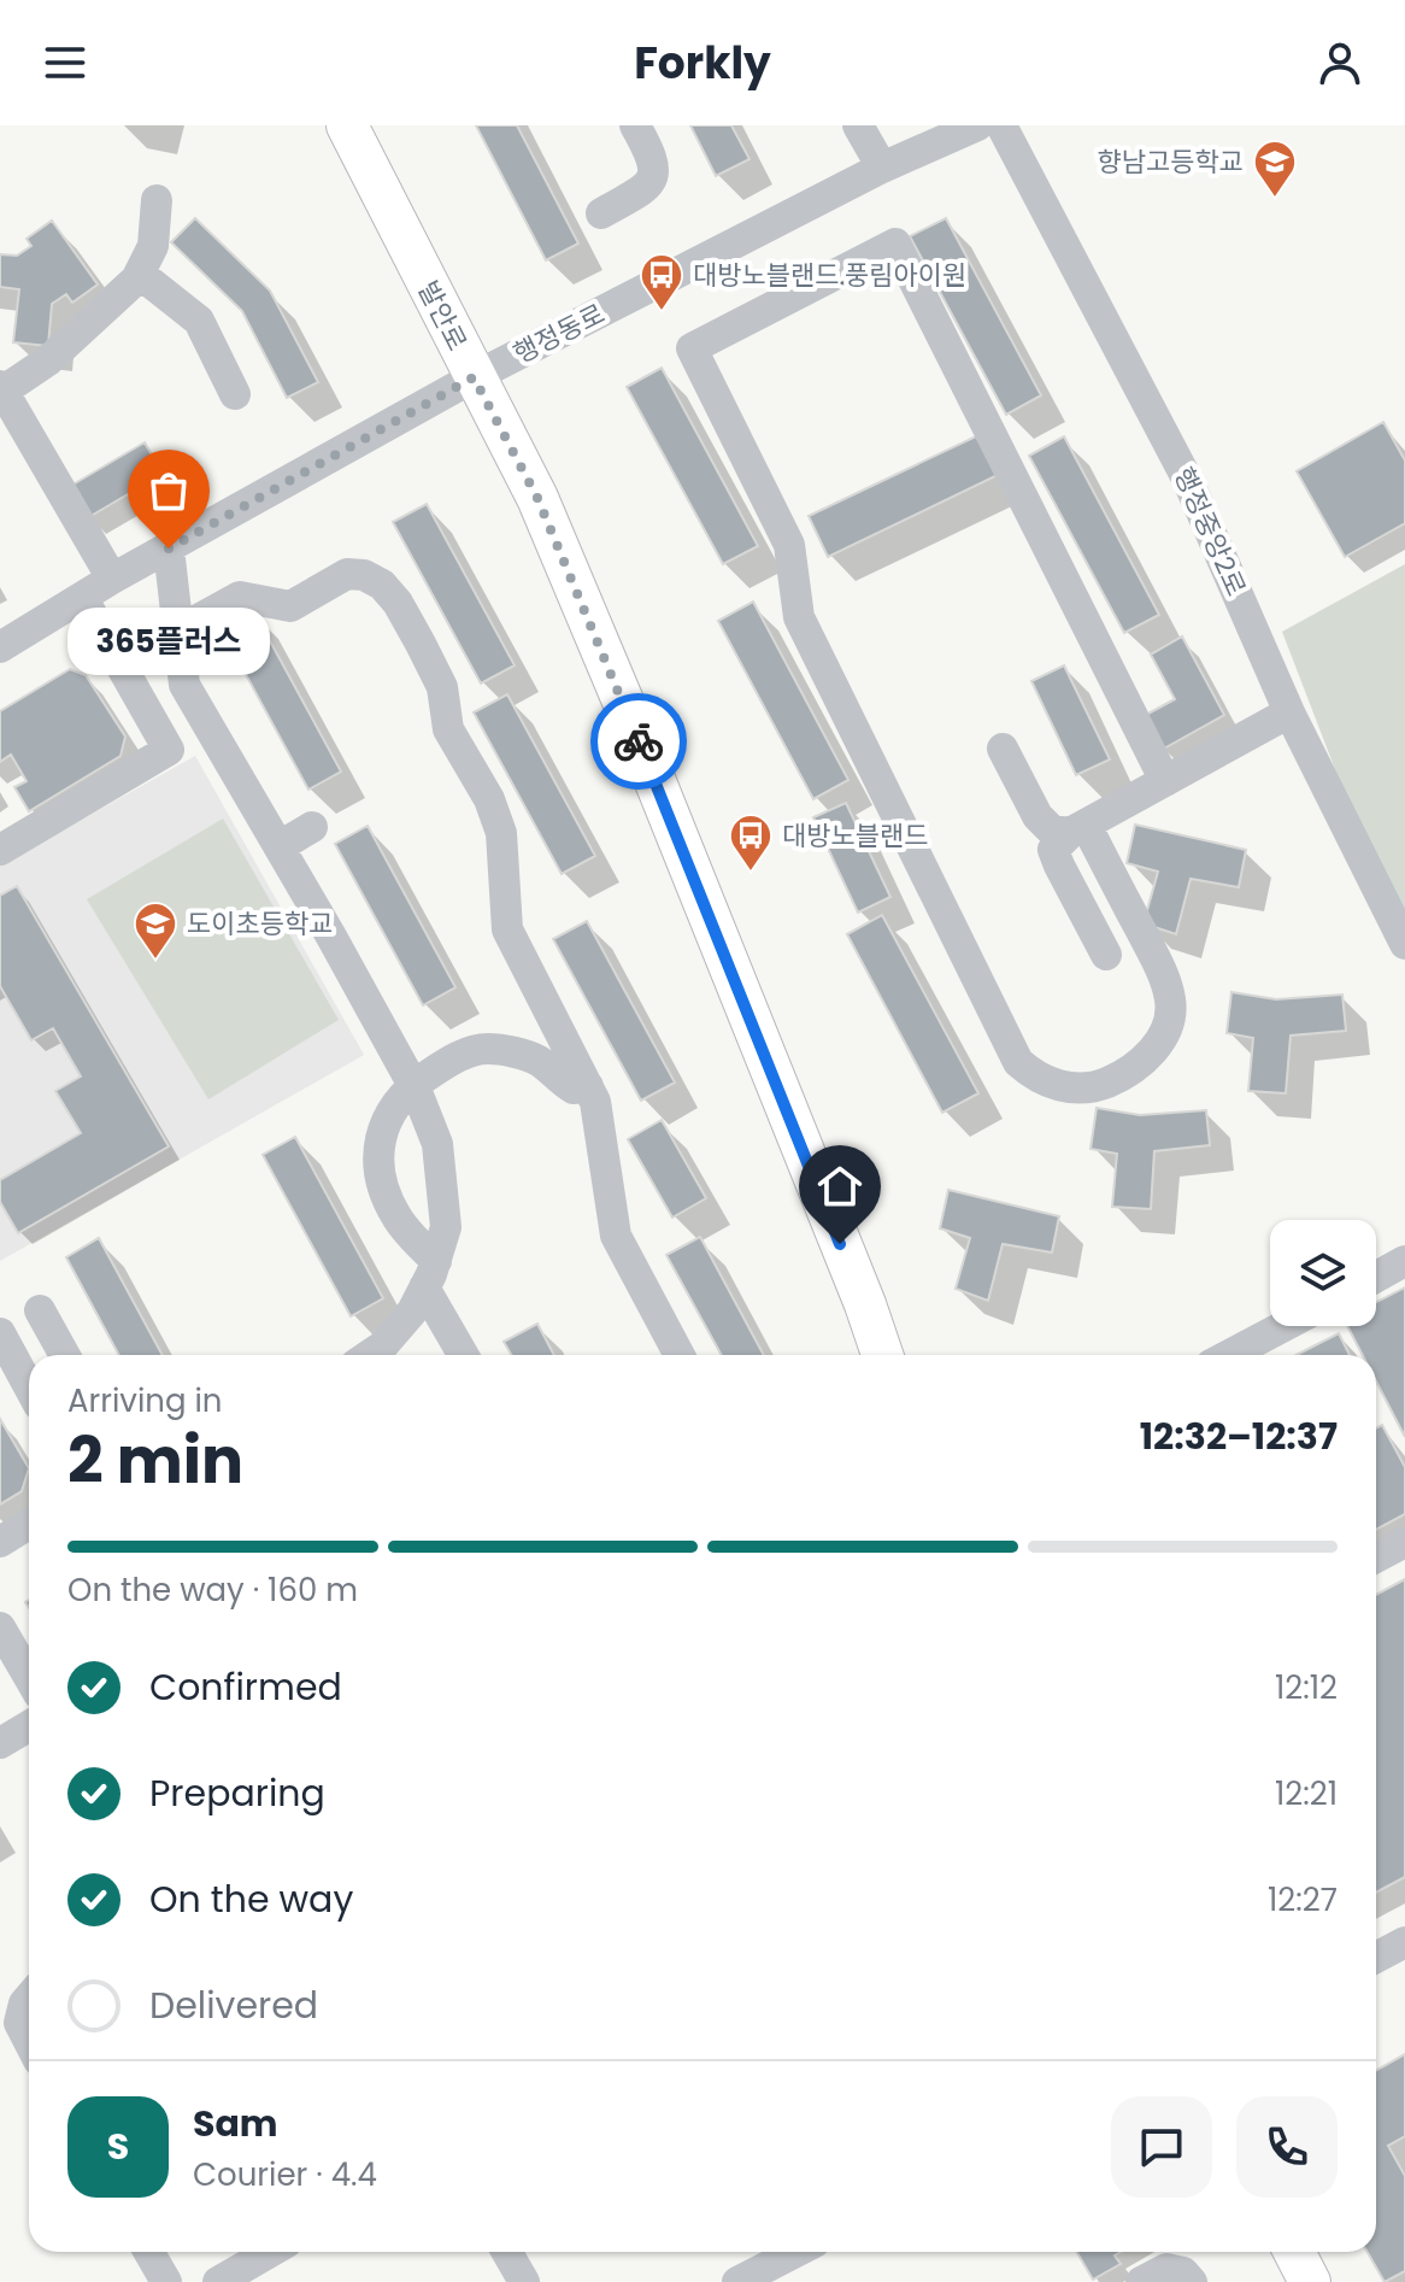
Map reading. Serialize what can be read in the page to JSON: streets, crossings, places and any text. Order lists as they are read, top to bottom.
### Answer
{
  "streets": {
    "main road": ["발안로"],
    "street": ["행정동로", "행정중앙2로"]
  },
  "crossings": [
    ["발안로", "행정동로"]
  ],
  "places": {
    "school or university": ["향남고등학교", "도이초등학교"],
    "bus stop": ["대방노블랜드.풍림아이원", "대방노블랜드"],
    "other": ["365플러스"]
  },
  "page": {
    "header": "Forkly",
    "bubble": "365플러스",
    "heading": ["2 min", "Arriving in", "12:32–12:37"],
    "panel": ["Sam", "Courier · 4.4"],
    "bar": "On the way · 160 m",
    "list": [
      ["Confirmed", "12:12"],
      ["Preparing", "12:21"],
      ["On the way", "12:27"],
      "Delivered"
    ],
    "round": "S"
  }
}
